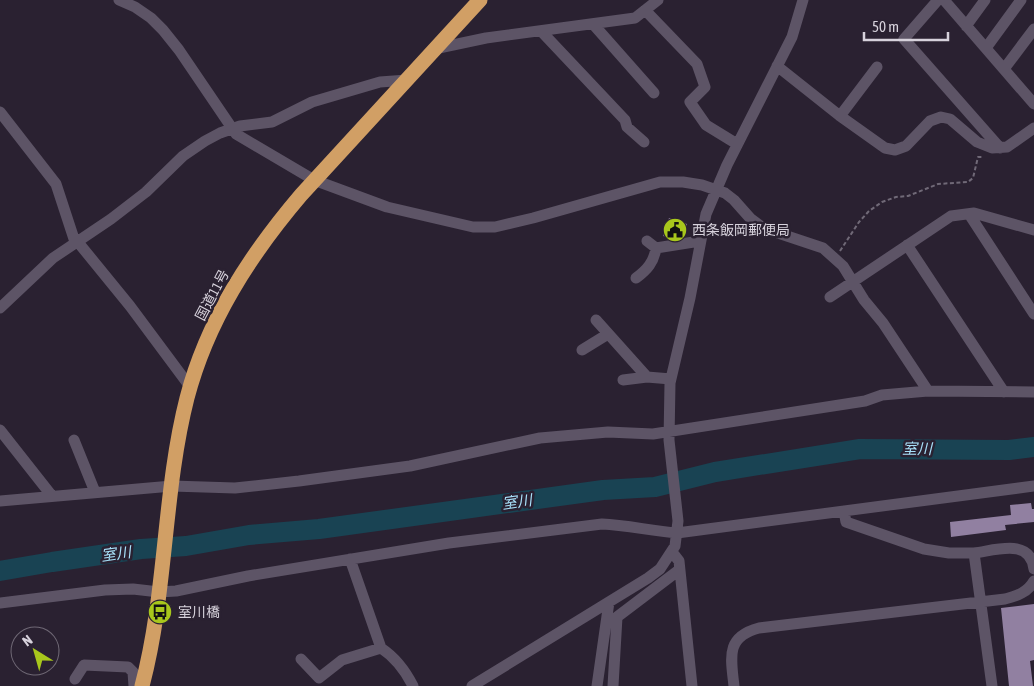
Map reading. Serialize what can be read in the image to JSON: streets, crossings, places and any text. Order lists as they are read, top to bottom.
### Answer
{
  "streets": {
    "highway": ["国道11号"]
  },
  "water": ["室川"],
  "places": {
    "public building": ["西条飯岡郵便局"],
    "bus stop": ["室川橋"]
  },
  "scale_bar": "50 m",
  "north": "top left"
}
